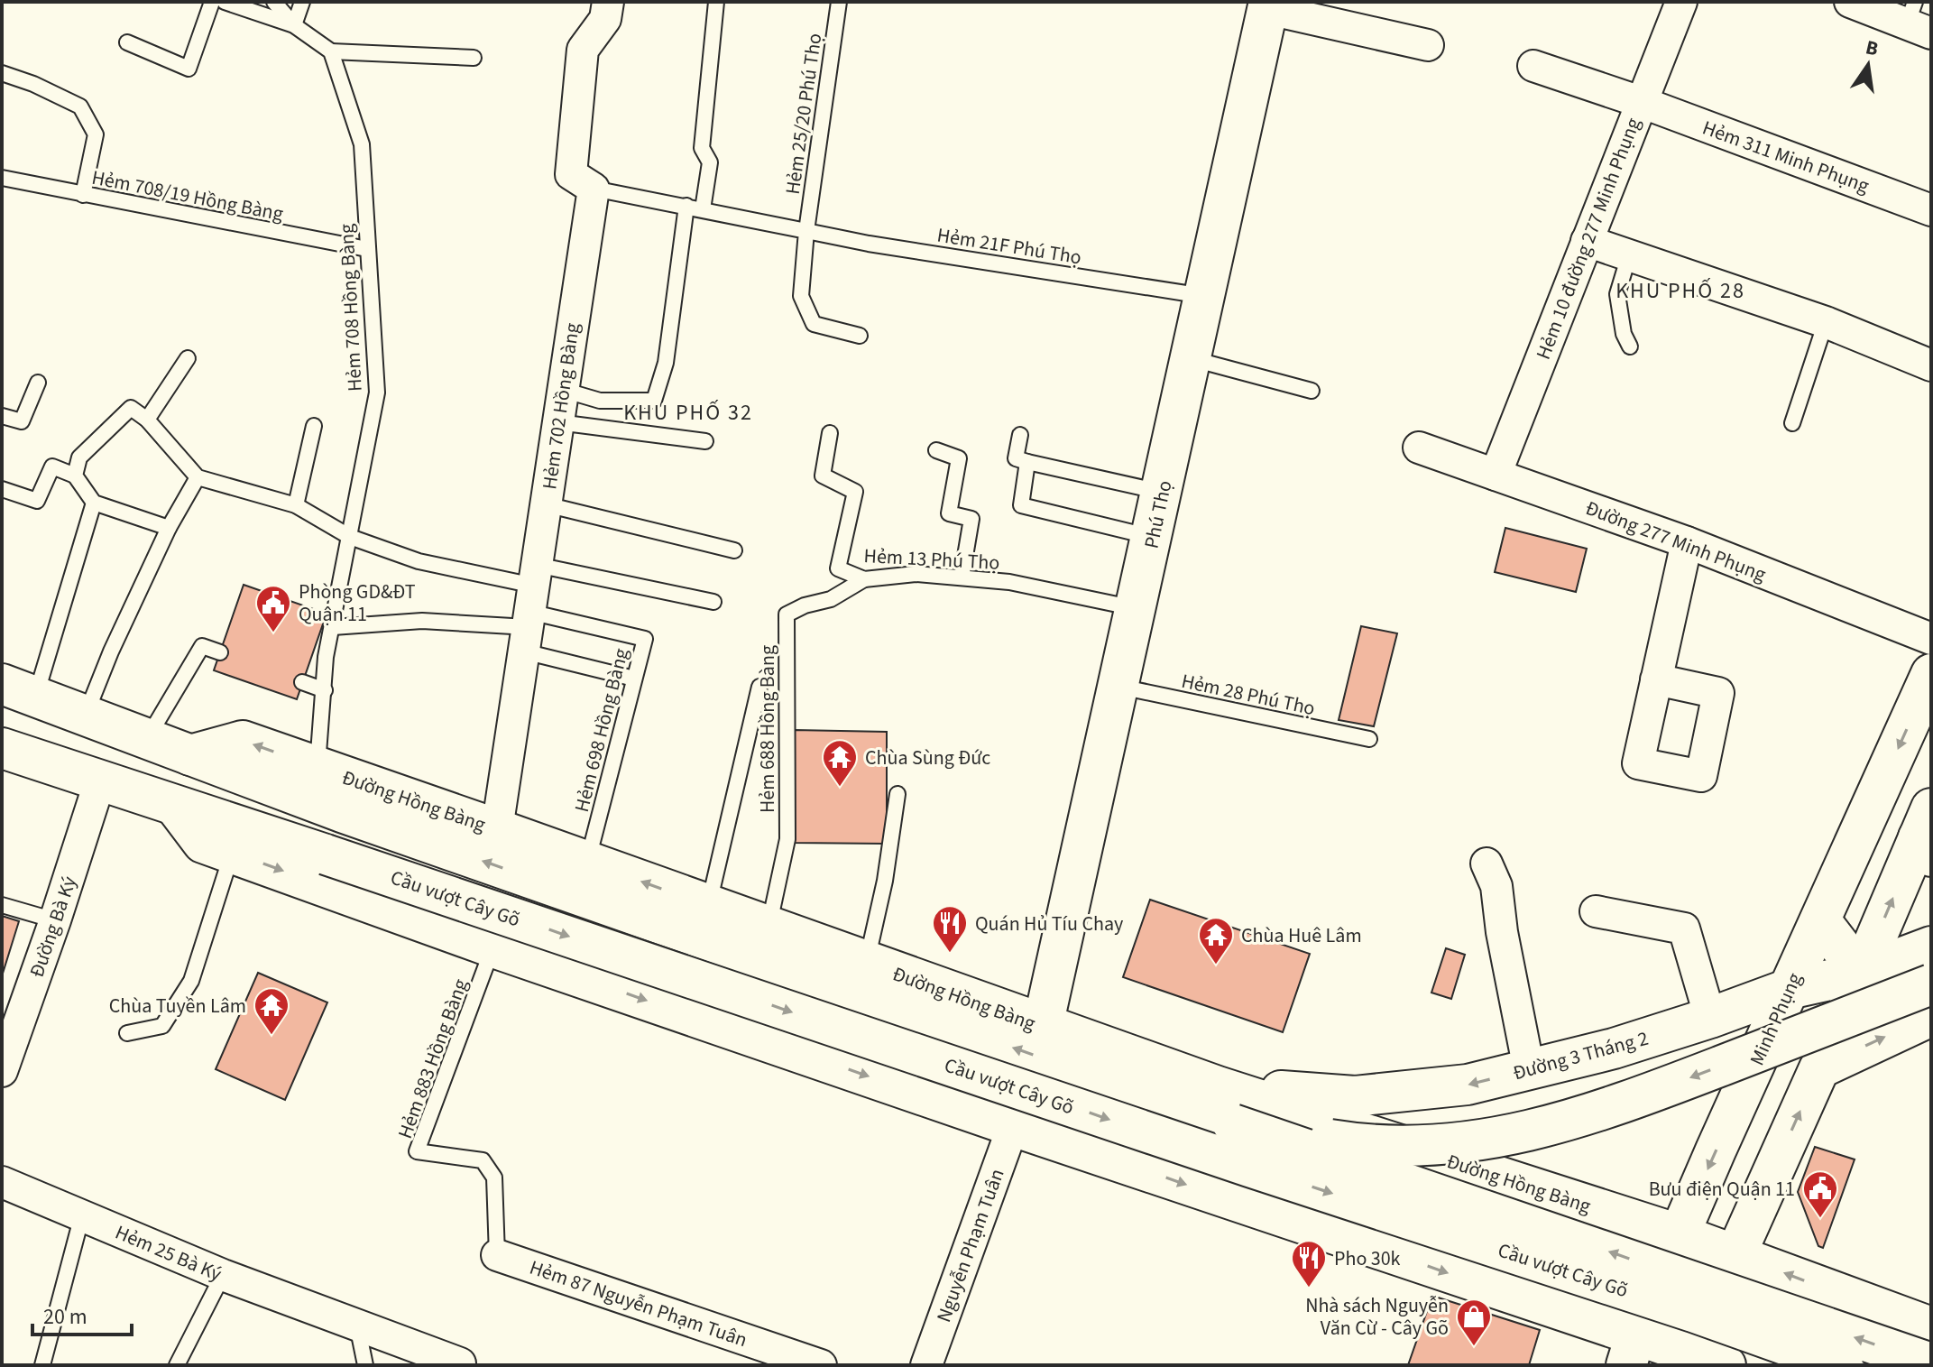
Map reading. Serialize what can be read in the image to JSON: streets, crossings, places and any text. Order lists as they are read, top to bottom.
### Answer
{
  "streets": {
    "main road": [
      "Phú Thọ",
      "Đường Hồng Bàng",
      "Cầu vượt Cây Gõ",
      "Minh Phụng",
      "Đường 3 Tháng 2"
    ],
    "street": [
      "Hẻm 311 Minh Phụng",
      "Hẻm 10 đường 277 Minh Phụng",
      "Hẻm 702 Hồng Bàng",
      "Đường 277 Minh Phụng",
      "Đường Bà Ký",
      "Nguyễn Phạm Tuân",
      "Hẻm 25 Bà Ký",
      "Hẻm 87 Nguyễn Phạm Tuân"
    ],
    "lane": [
      "Hẻm 25/20 Phú Thọ",
      "Hẻm 708/19 Hồng Bàng",
      "Hẻm 21F Phú Thọ",
      "Hẻm 708 Hồng Bàng",
      "Hẻm 13 Phú Thọ",
      "Hẻm 28 Phú Thọ",
      "Hẻm 688 Hồng Bàng",
      "Hẻm 698 Hồng Bàng",
      "Hẻm 883 Hồng Bàng"
    ]
  },
  "crossings": [
    ["Hẻm 25/20 Phú Thọ", "Hẻm 21F Phú Thọ"],
    ["Hẻm 311 Minh Phụng", "Hẻm 10 đường 277 Minh Phụng"],
    ["Hẻm 708/19 Hồng Bàng", "Hẻm 708 Hồng Bàng"],
    ["Hẻm 10 đường 277 Minh Phụng", "Đường 277 Minh Phụng"],
    ["Hẻm 21F Phú Thọ", "Hẻm 702 Hồng Bàng"],
    ["Hẻm 21F Phú Thọ", "Phú Thọ"],
    ["Hẻm 708 Hồng Bàng", "Đường Hồng Bàng"],
    ["Hẻm 702 Hồng Bàng", "Hẻm 698 Hồng Bàng"],
    ["Hẻm 702 Hồng Bàng", "Đường Hồng Bàng"],
    ["Phú Thọ", "Hẻm 13 Phú Thọ"],
    ["Phú Thọ", "Hẻm 28 Phú Thọ"],
    ["Phú Thọ", "Đường Hồng Bàng"],
    ["Hẻm 13 Phú Thọ", "Hẻm 688 Hồng Bàng"],
    ["Hẻm 688 Hồng Bàng", "Đường Hồng Bàng"],
    ["Hẻm 698 Hồng Bàng", "Đường Hồng Bàng"],
    ["Đường Hồng Bàng", "Cầu vượt Cây Gõ"],
    ["Đường Hồng Bàng", "Minh Phụng"],
    ["Đường Hồng Bàng", "Đường 3 Tháng 2"],
    ["Minh Phụng", "Đường 3 Tháng 2"],
    ["Hẻm 883 Hồng Bàng", "Hẻm 87 Nguyễn Phạm Tuân"]
  ],
  "districts": ["KHU PHỐ 28", "KHU PHỐ 32"],
  "places": {
    "public building": ["Phòng GD&ĐT Quận 11", "Bưu điện Quận 11"],
    "temple": ["Chùa Sùng Đức", "Chùa Huê Lâm", "Chùa Tuyền Lâm"],
    "restaurant": ["Quán Hủ Tíu Chay", "Pho 30k"],
    "shop": ["Nhà sách Nguyễn Văn Cừ - Cây Gõ"]
  },
  "scale_bar": "20 m",
  "north": "top"
}
